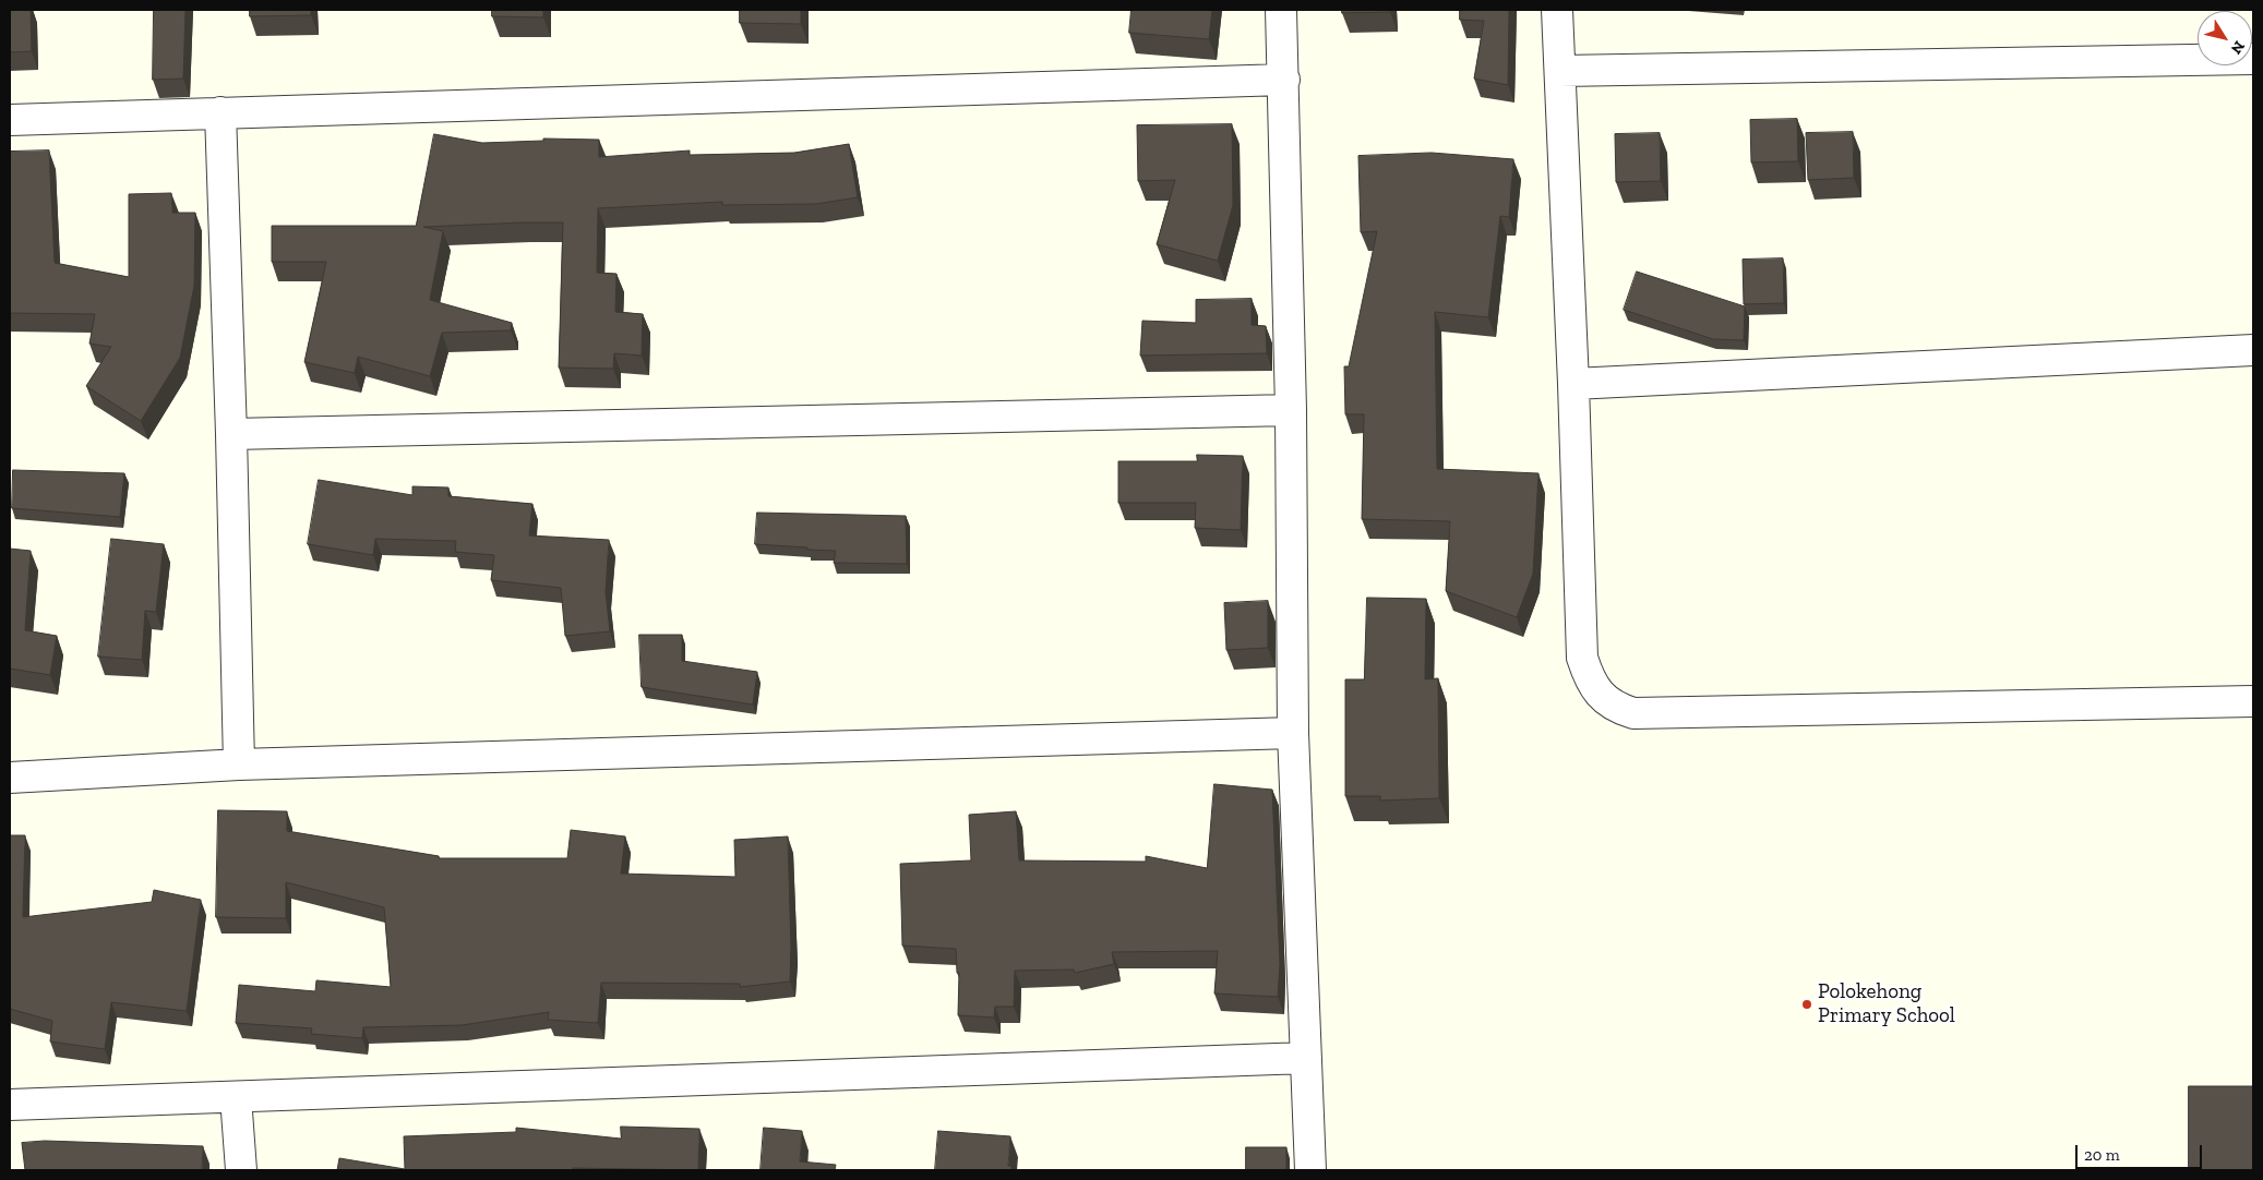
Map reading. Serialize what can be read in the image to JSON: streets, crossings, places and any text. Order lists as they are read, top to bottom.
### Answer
{
  "places": ["Polokehong Primary School"],
  "scale_bar": "20 m",
  "north": "bottom right"
}
